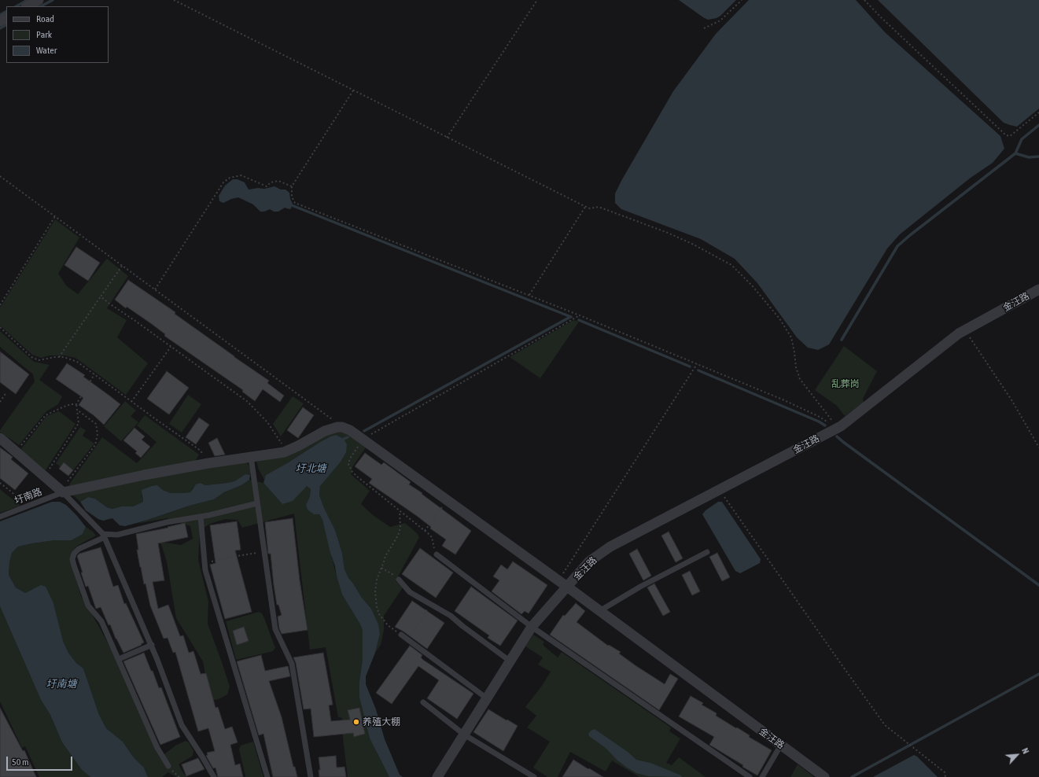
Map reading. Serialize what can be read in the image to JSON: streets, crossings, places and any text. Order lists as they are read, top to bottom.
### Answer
{
  "streets": {
    "street": ["金汪路"],
    "lane": ["圩南路"]
  },
  "water": ["圩北塘", "圩南塘"],
  "parks": ["乱葬岗"],
  "places": ["养殖大棚"],
  "legend": ["Road", "Park", "Water"],
  "scale_bar": "50 m",
  "north": "top right"
}
